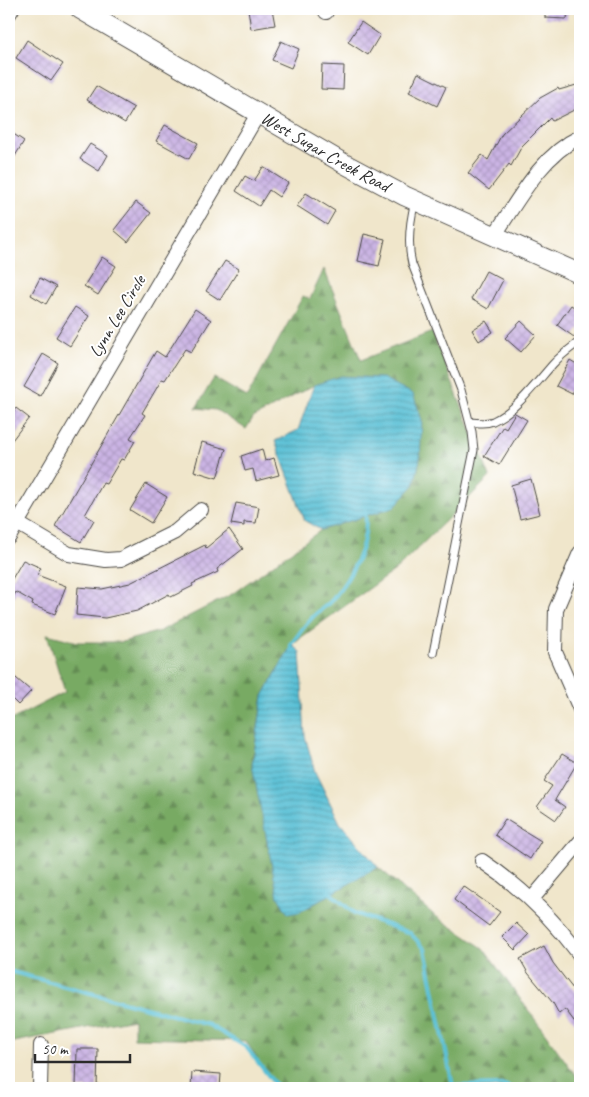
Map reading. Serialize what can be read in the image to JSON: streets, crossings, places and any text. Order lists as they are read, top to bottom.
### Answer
{
  "streets": {
    "main road": ["West Sugar Creek Road"],
    "street": ["Lynn Lee Circle"]
  },
  "crossings": [
    ["West Sugar Creek Road", "Lynn Lee Circle"]
  ],
  "scale_bar": "50 m"
}
